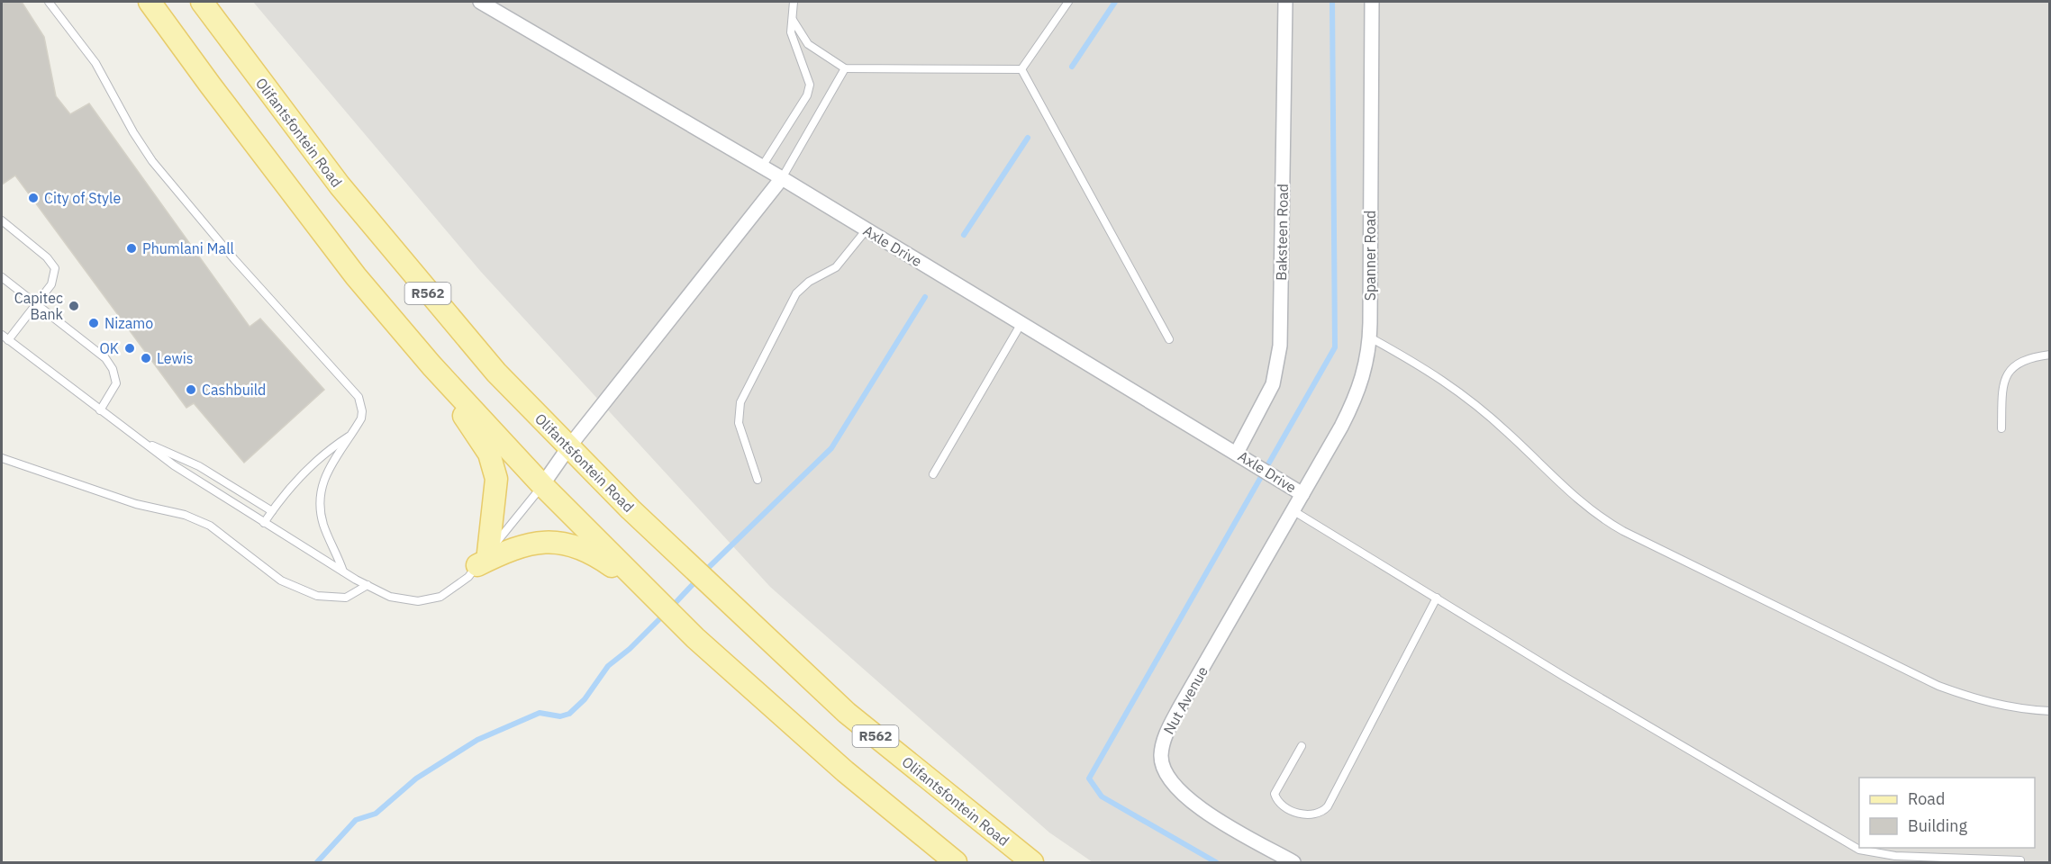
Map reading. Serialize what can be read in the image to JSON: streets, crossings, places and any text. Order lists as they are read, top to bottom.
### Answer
{
  "streets": {
    "main road": ["Olifantsfontein Road", "R562"],
    "street": [
      "Baksteen Road",
      "Axle Drive",
      "Spanner Road",
      "Nut Avenue"
    ]
  },
  "crossings": [
    ["Baksteen Road", "Axle Drive"],
    ["Axle Drive", "Spanner Road"],
    ["Axle Drive", "Nut Avenue"],
    ["Spanner Road", "Nut Avenue"]
  ],
  "places": [
    "City of Style",
    "Phumlani Mall",
    "Capitec Bank",
    "Nizamo",
    "OK",
    "Lewis",
    "Cashbuild"
  ],
  "legend": ["Road", "Building"]
}
